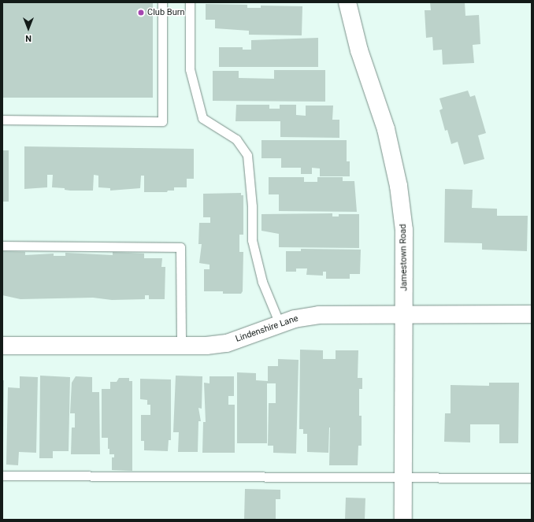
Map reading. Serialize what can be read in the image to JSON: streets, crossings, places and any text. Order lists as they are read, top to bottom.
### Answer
{
  "streets": {
    "street": ["Jamestown Road", "Lindenshire Lane"]
  },
  "crossings": [
    ["Jamestown Road", "Lindenshire Lane"]
  ],
  "places": ["Club Burn"],
  "north": "bottom"
}
